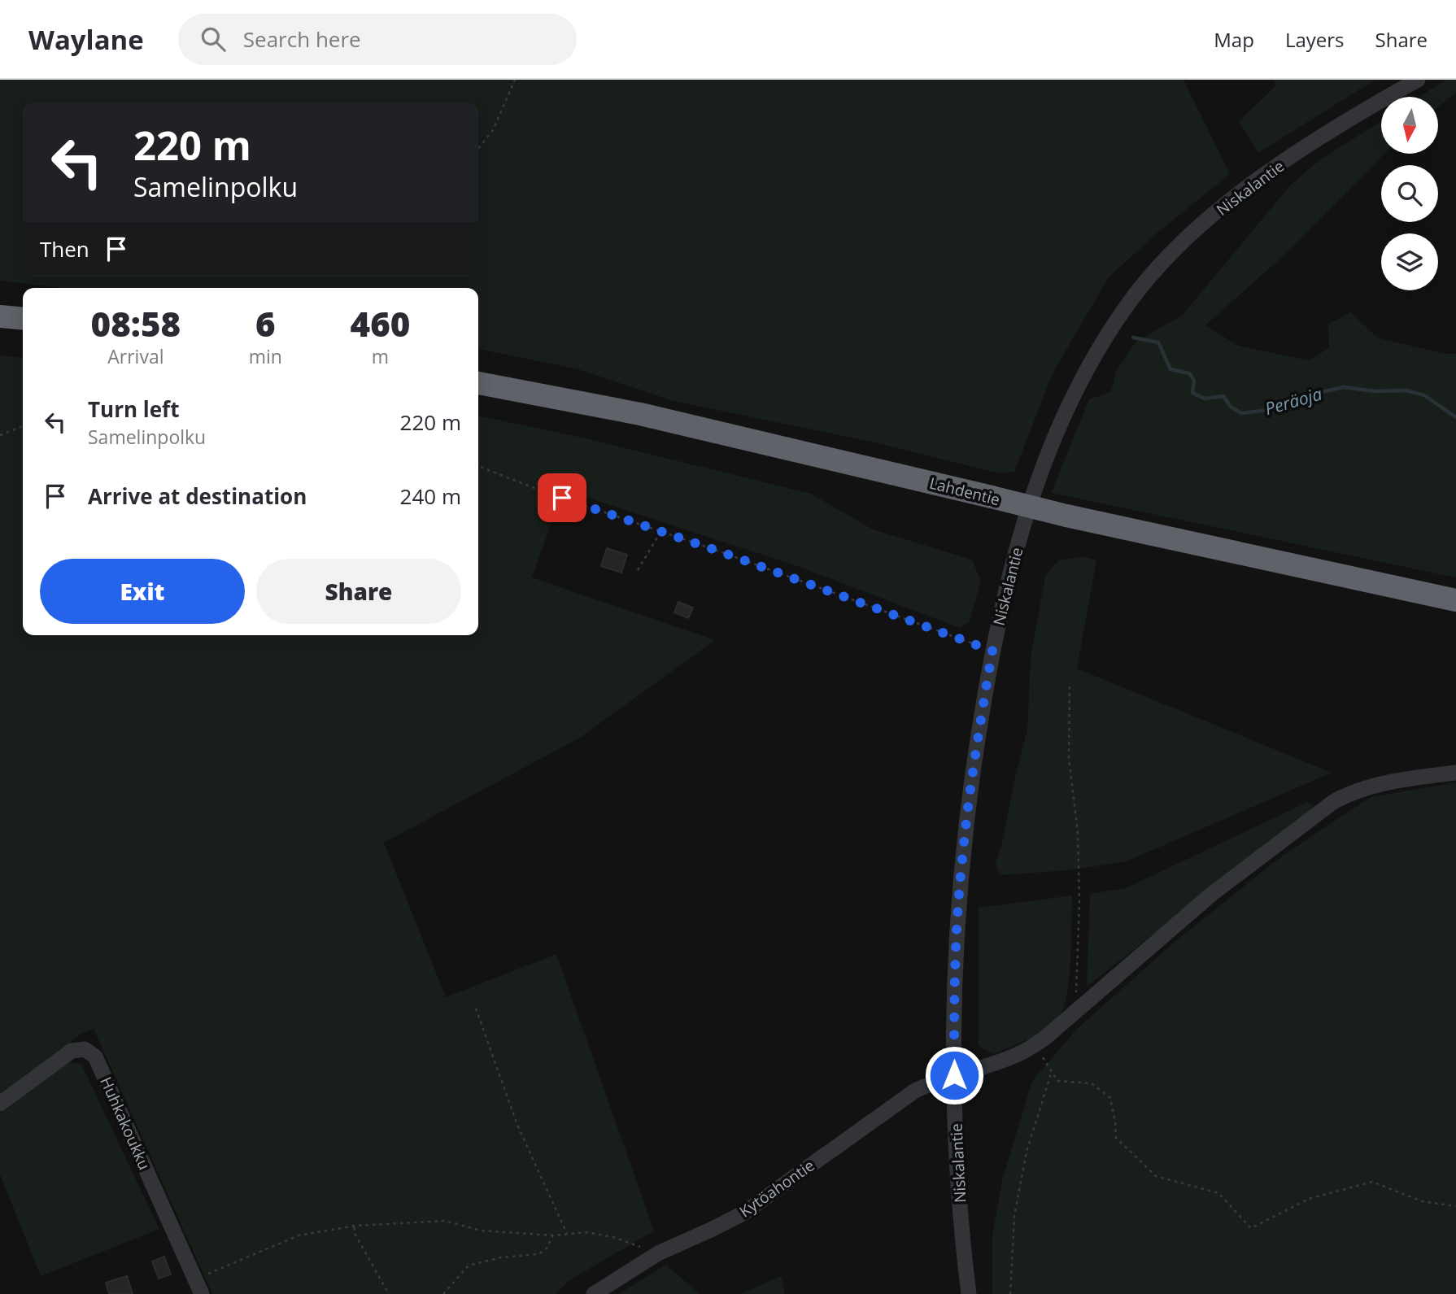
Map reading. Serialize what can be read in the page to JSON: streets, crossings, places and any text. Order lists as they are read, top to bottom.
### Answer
{
  "streets": {
    "highway": ["Lahdentie"],
    "street": ["Niskalantie", "Huhkakoukku", "Kytöahontie"]
  },
  "crossings": [
    ["Niskalantie", "Kytöahontie"]
  ],
  "water": ["Peräoja"],
  "north": "bottom",
  "page": {
    "header": "Waylane",
    "search": "Search here",
    "nav": ["Map", "Layers", "Share"],
    "turn": ["220 m", "Samelinpolku"],
    "then": "Then",
    "eta": [
      "08:58",
      "Arrival",
      "6",
      "min",
      "460",
      "m"
    ],
    "list": [
      {
        "name": "Turn left",
        "note": "Samelinpolku",
        "value": "220 m"
      },
      {
        "name": "Arrive at destination",
        "value": "240 m"
      }
    ],
    "buttons": ["Exit", "Share"]
  }
}
